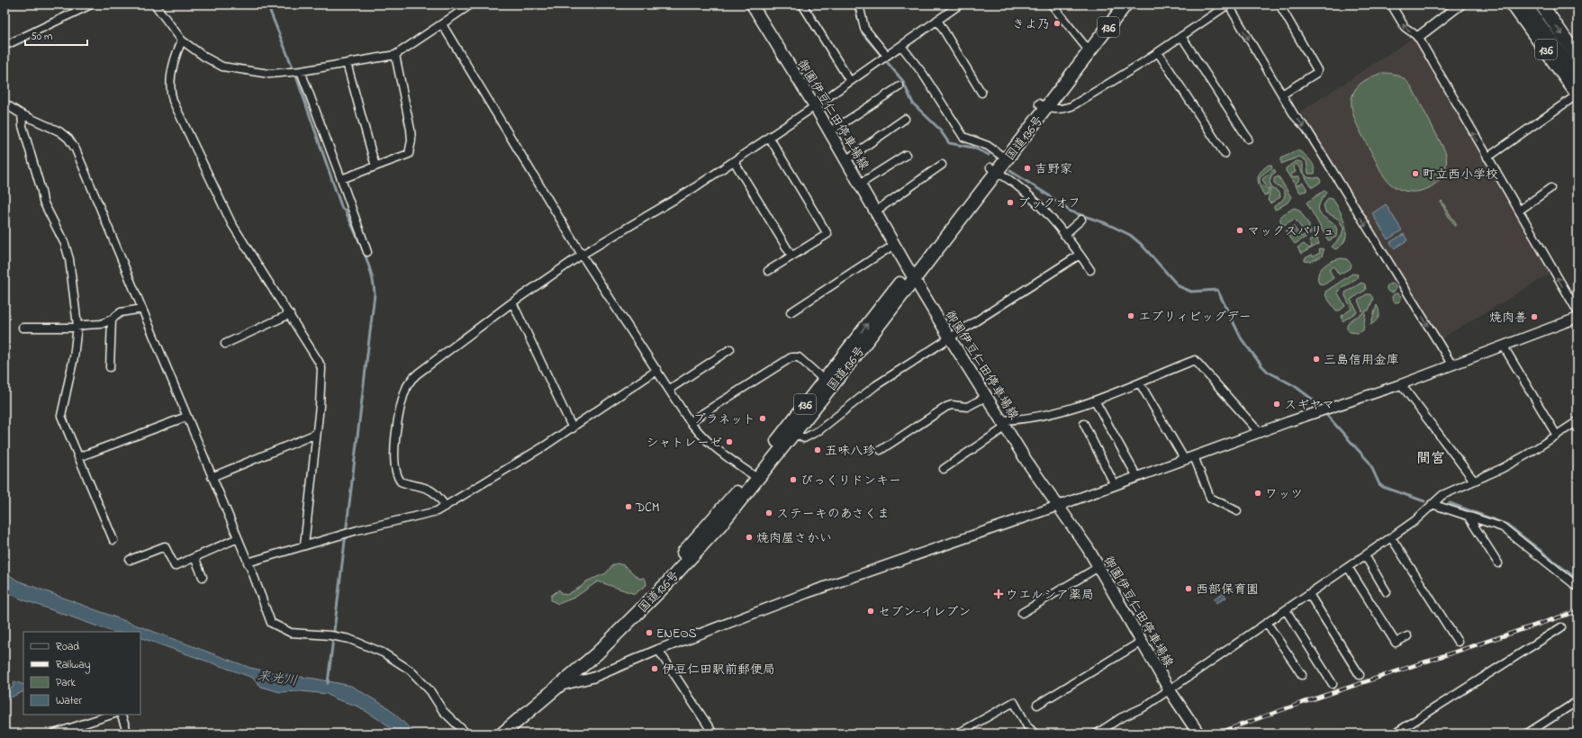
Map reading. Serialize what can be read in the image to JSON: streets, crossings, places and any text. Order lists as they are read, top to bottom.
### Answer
{
  "streets": {
    "highway": ["136", "国道136号"],
    "main road": ["御園伊豆仁田停車場線"]
  },
  "crossings": [
    ["御園伊豆仁田停車場線", "国道136号"]
  ],
  "districts": ["間宮"],
  "water": ["来光川"],
  "places": {
    "other": [
      "きよ乃",
      "吉野家",
      "町立西小学校",
      "ブックオフ",
      "マックスバリュ",
      "エブリィビッグデー",
      "焼肉善",
      "三島信用金庫",
      "スギヤマ",
      "プラネット",
      "シャトレーゼ",
      "五味八珍",
      "びっくりドンキー",
      "ワッツ",
      "DCM",
      "ステーキのあさくま",
      "焼肉屋さかい",
      "西部保育園",
      "セブン-イレブン",
      "ENEOS",
      "伊豆仁田駅前郵便局"
    ],
    "health": ["ウエルシア薬局"]
  },
  "legend": [
    "Road",
    "Railway",
    "Park",
    "Water"
  ],
  "scale_bar": "50 m"
}
